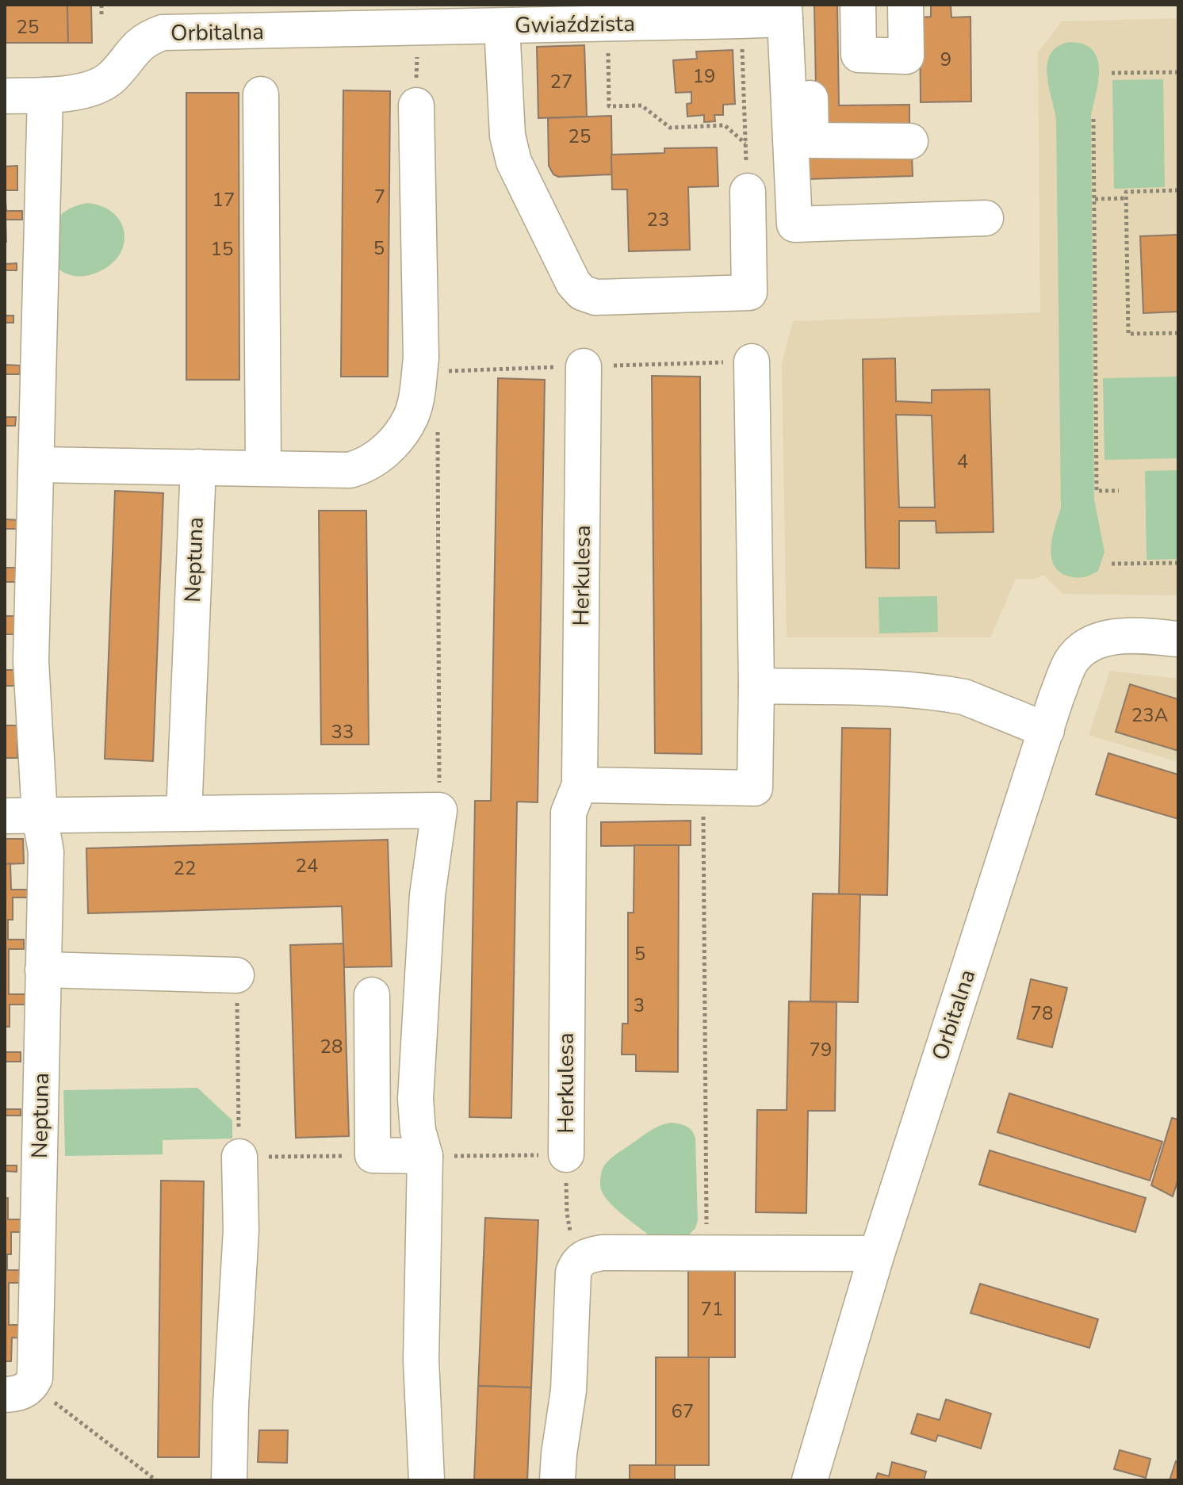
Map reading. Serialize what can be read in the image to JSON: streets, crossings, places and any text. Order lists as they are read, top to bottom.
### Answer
{
  "streets": {
    "street": [
      "Gwiaździsta",
      "Orbitalna",
      "Neptuna",
      "Herkulesa"
    ]
  },
  "crossings": [
    ["Gwiaździsta", "Orbitalna"],
    ["Orbitalna", "Neptuna"]
  ],
  "house_numbers": [
    "25",
    "9",
    "19",
    "27",
    "25",
    "7",
    "17",
    "23",
    "5",
    "15",
    "4",
    "23A",
    "33",
    "24",
    "22",
    "5",
    "3",
    "78",
    "28",
    "79",
    "71",
    "67"
  ]
}
